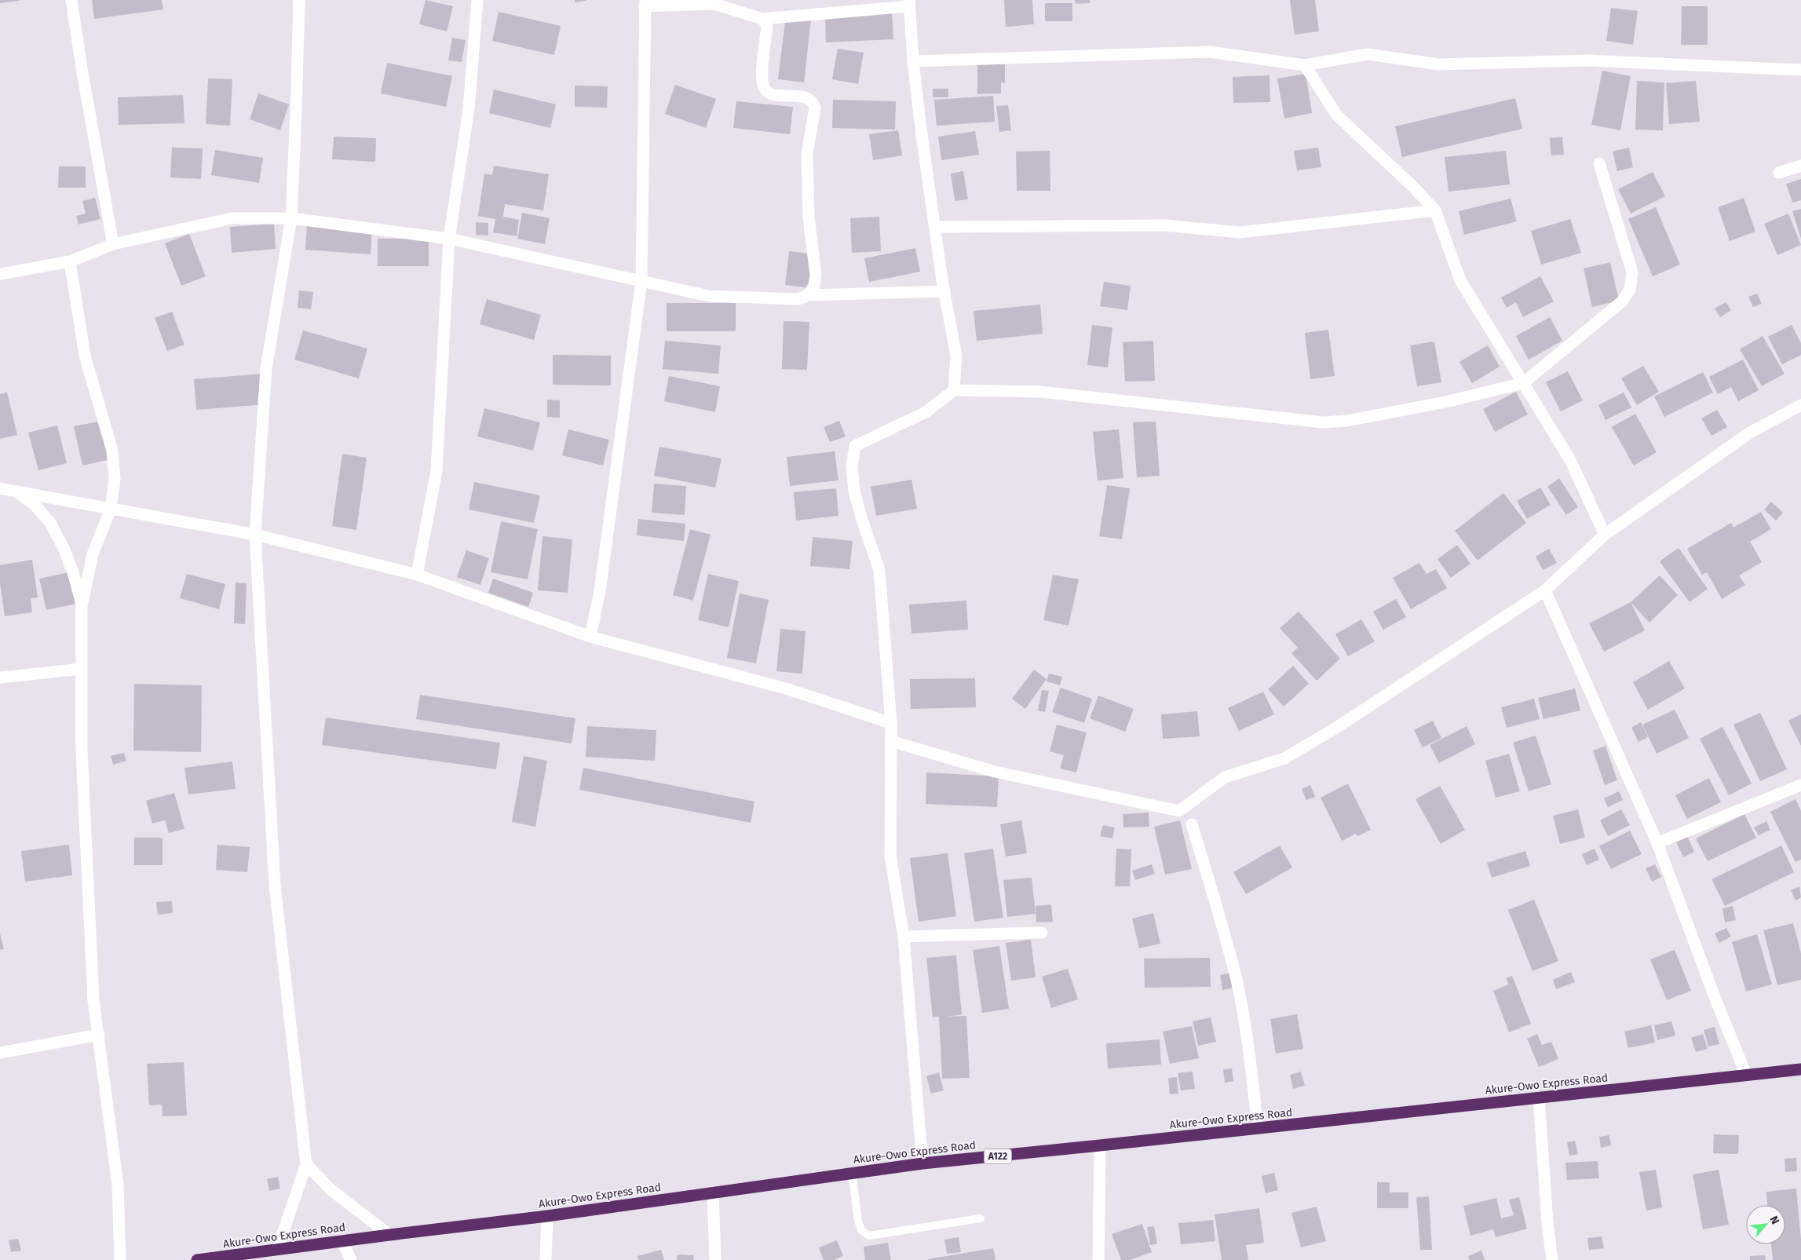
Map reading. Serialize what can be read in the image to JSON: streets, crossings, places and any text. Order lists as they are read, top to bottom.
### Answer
{
  "streets": {
    "highway": ["Akure-Owo Express Road", "A122"]
  },
  "north": "top right"
}
